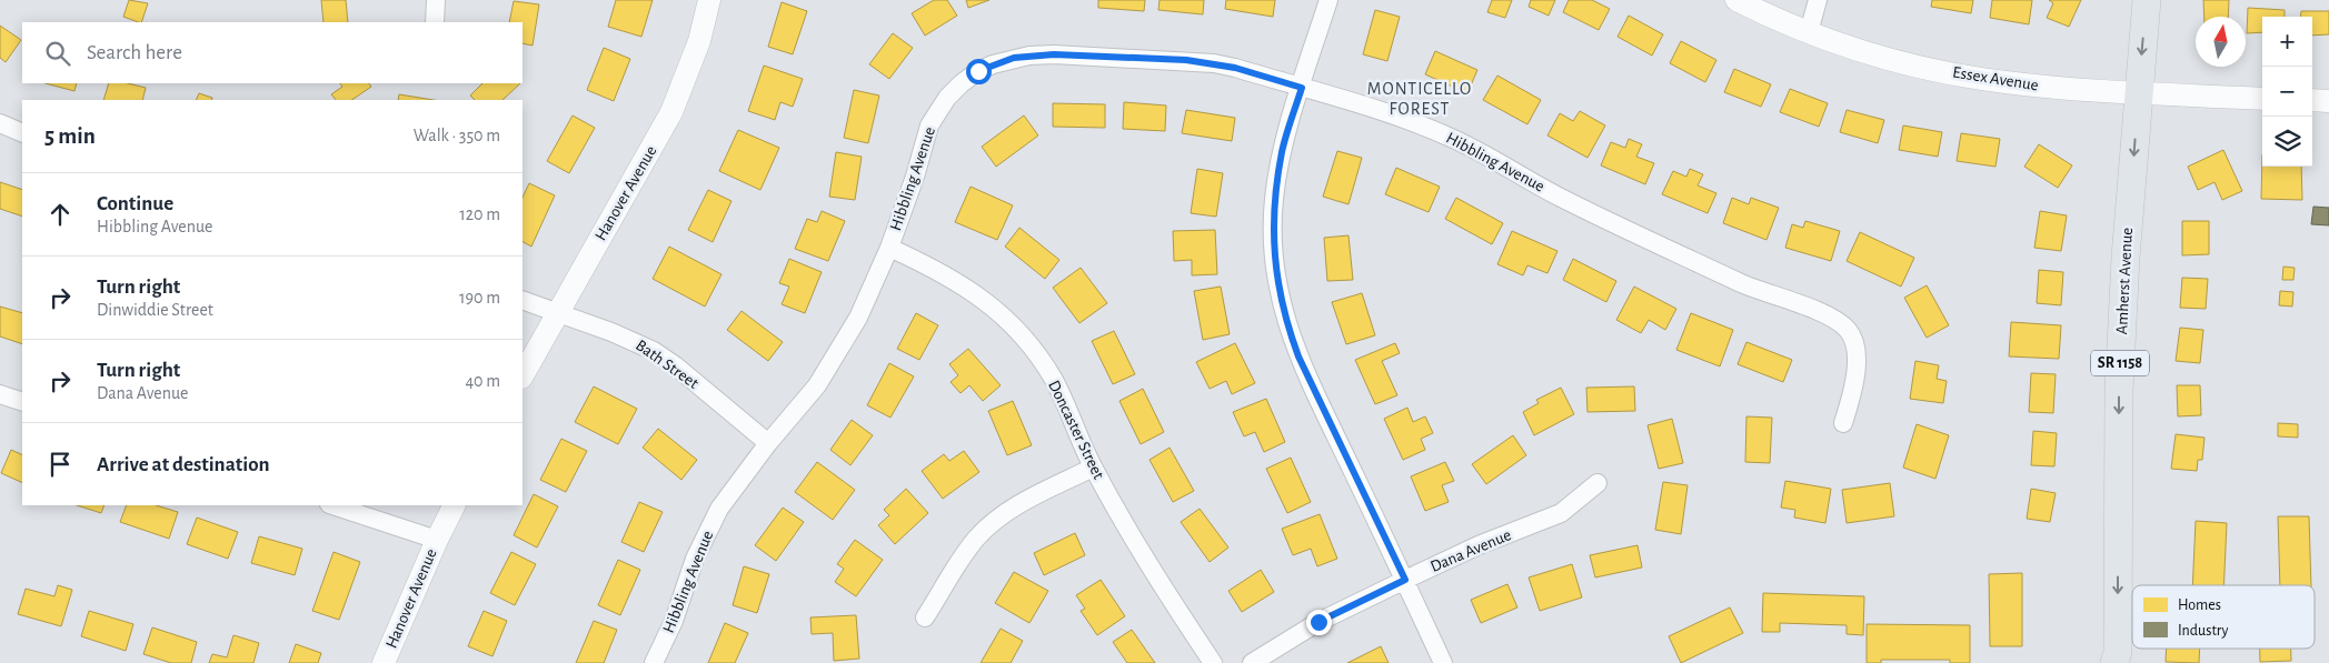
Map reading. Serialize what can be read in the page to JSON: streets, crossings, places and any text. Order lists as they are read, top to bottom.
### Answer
{
  "streets": {
    "main road": ["Amherst Avenue", "SR 1158"],
    "street": [
      "Essex Avenue",
      "Hibbling Avenue",
      "Hanover Avenue",
      "Bath Street",
      "Doncaster Street",
      "Dana Avenue"
    ]
  },
  "crossings": [
    ["Essex Avenue", "Amherst Avenue"],
    ["Hibbling Avenue", "Bath Street"],
    ["Hibbling Avenue", "Doncaster Street"],
    ["Hanover Avenue", "Bath Street"]
  ],
  "one_way": ["Amherst Avenue"],
  "districts": ["MONTICELLO FOREST"],
  "legend": ["Homes", "Industry"],
  "north": "top",
  "page": {
    "map_buttons": ["+", "−"],
    "search": "Search here",
    "heading": ["5 min", "Walk · 350 m"],
    "list": [
      ["Continue", "Hibbling Avenue", "120 m"],
      ["Turn right", "Dinwiddie Street", "190 m"],
      ["Turn right", "Dana Avenue", "40 m"],
      "Arrive at destination"
    ]
  }
}
